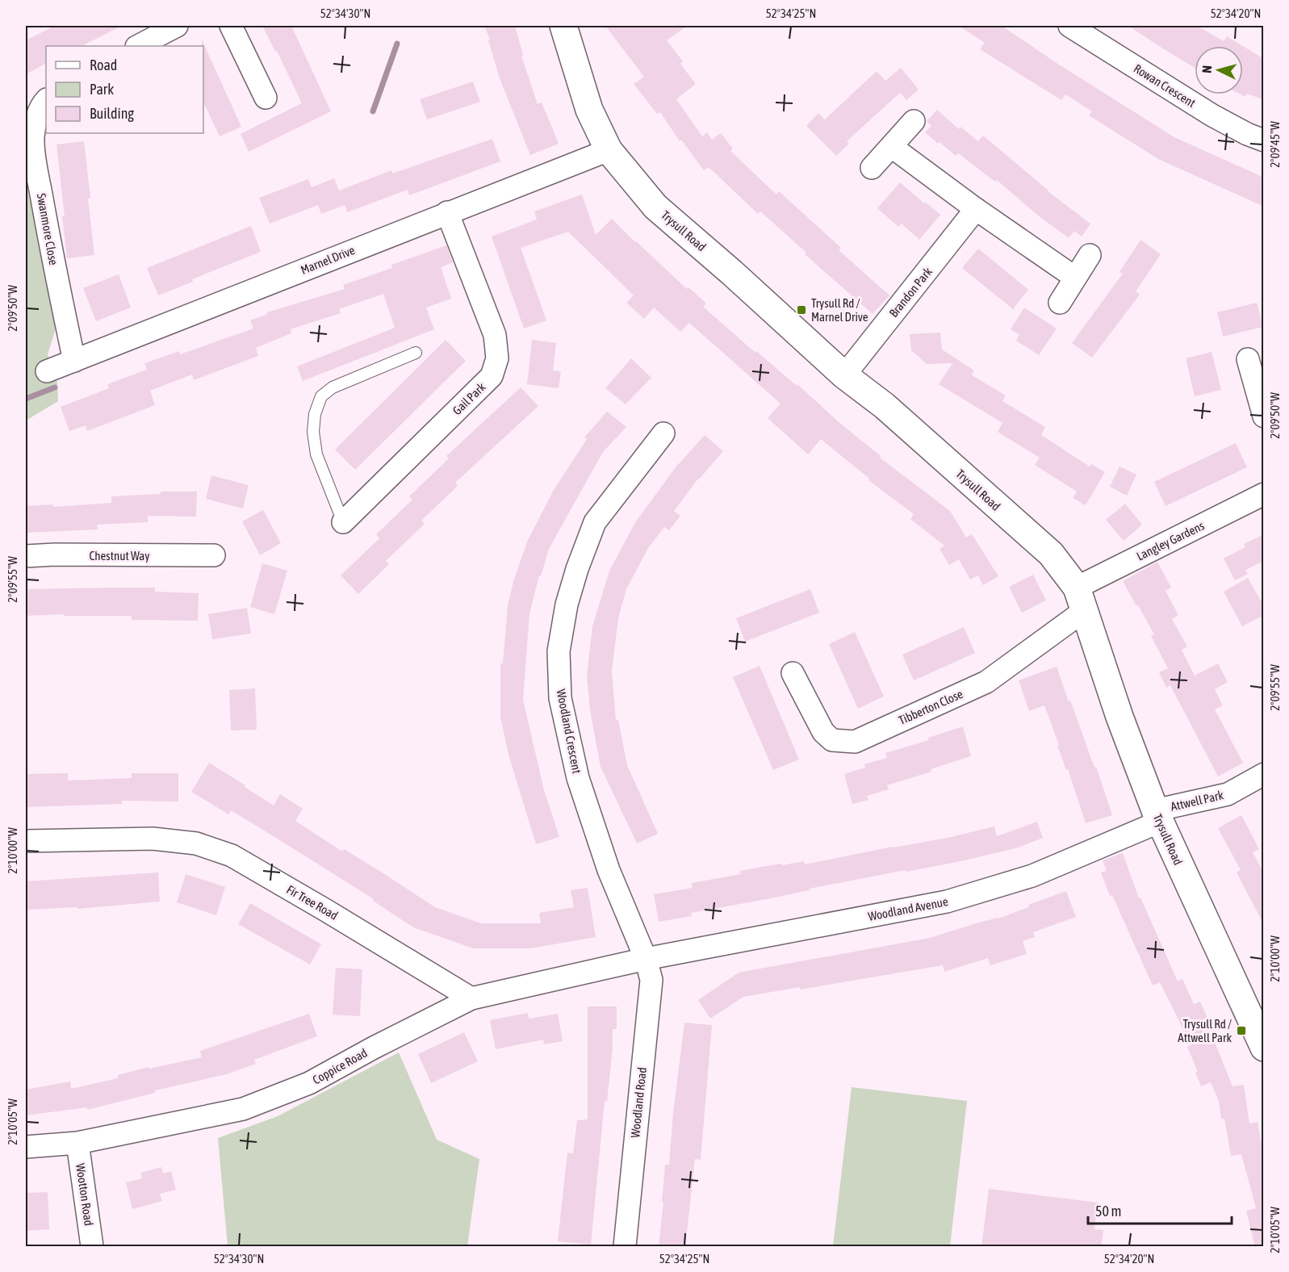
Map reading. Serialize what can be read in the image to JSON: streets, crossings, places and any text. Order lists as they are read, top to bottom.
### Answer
{
  "streets": {
    "street": [
      "Rowan Crescent",
      "Swanmore Close",
      "Trysull Road",
      "Marnel Drive",
      "Brandon Park",
      "Gail Park",
      "Langley Gardens",
      "Chestnut Way",
      "Tibberton Close",
      "Woodland Crescent",
      "Attwell Park",
      "Fir Tree Road",
      "Woodland Avenue",
      "Coppice Road",
      "Woodland Road",
      "Wootton Road"
    ]
  },
  "crossings": [
    ["Swanmore Close", "Marnel Drive"],
    ["Trysull Road", "Marnel Drive"],
    ["Trysull Road", "Brandon Park"],
    ["Trysull Road", "Langley Gardens"],
    ["Trysull Road", "Tibberton Close"],
    ["Trysull Road", "Attwell Park"],
    ["Trysull Road", "Woodland Avenue"],
    ["Marnel Drive", "Gail Park"],
    ["Langley Gardens", "Tibberton Close"],
    ["Woodland Crescent", "Woodland Avenue"],
    ["Woodland Crescent", "Coppice Road"],
    ["Woodland Crescent", "Woodland Road"],
    ["Attwell Park", "Woodland Avenue"],
    ["Fir Tree Road", "Coppice Road"],
    ["Woodland Avenue", "Coppice Road"],
    ["Woodland Avenue", "Woodland Road"],
    ["Coppice Road", "Woodland Road"],
    ["Coppice Road", "Wootton Road"]
  ],
  "places": {
    "transit": ["Trysull Rd / Marnel Drive", "Trysull Rd / Attwell Park"]
  },
  "legend": ["Road", "Park", "Building"],
  "scale_bar": "50 m",
  "north": "left",
  "coordinates": [
    "52°34'30\"N",
    "52°34'25\"N",
    "52°34'20\"N",
    "2°09'45\"W",
    "2°09'50\"W",
    "2°09'55\"W",
    "2°10'00\"W",
    "2°10'05\"W"
  ]
}
